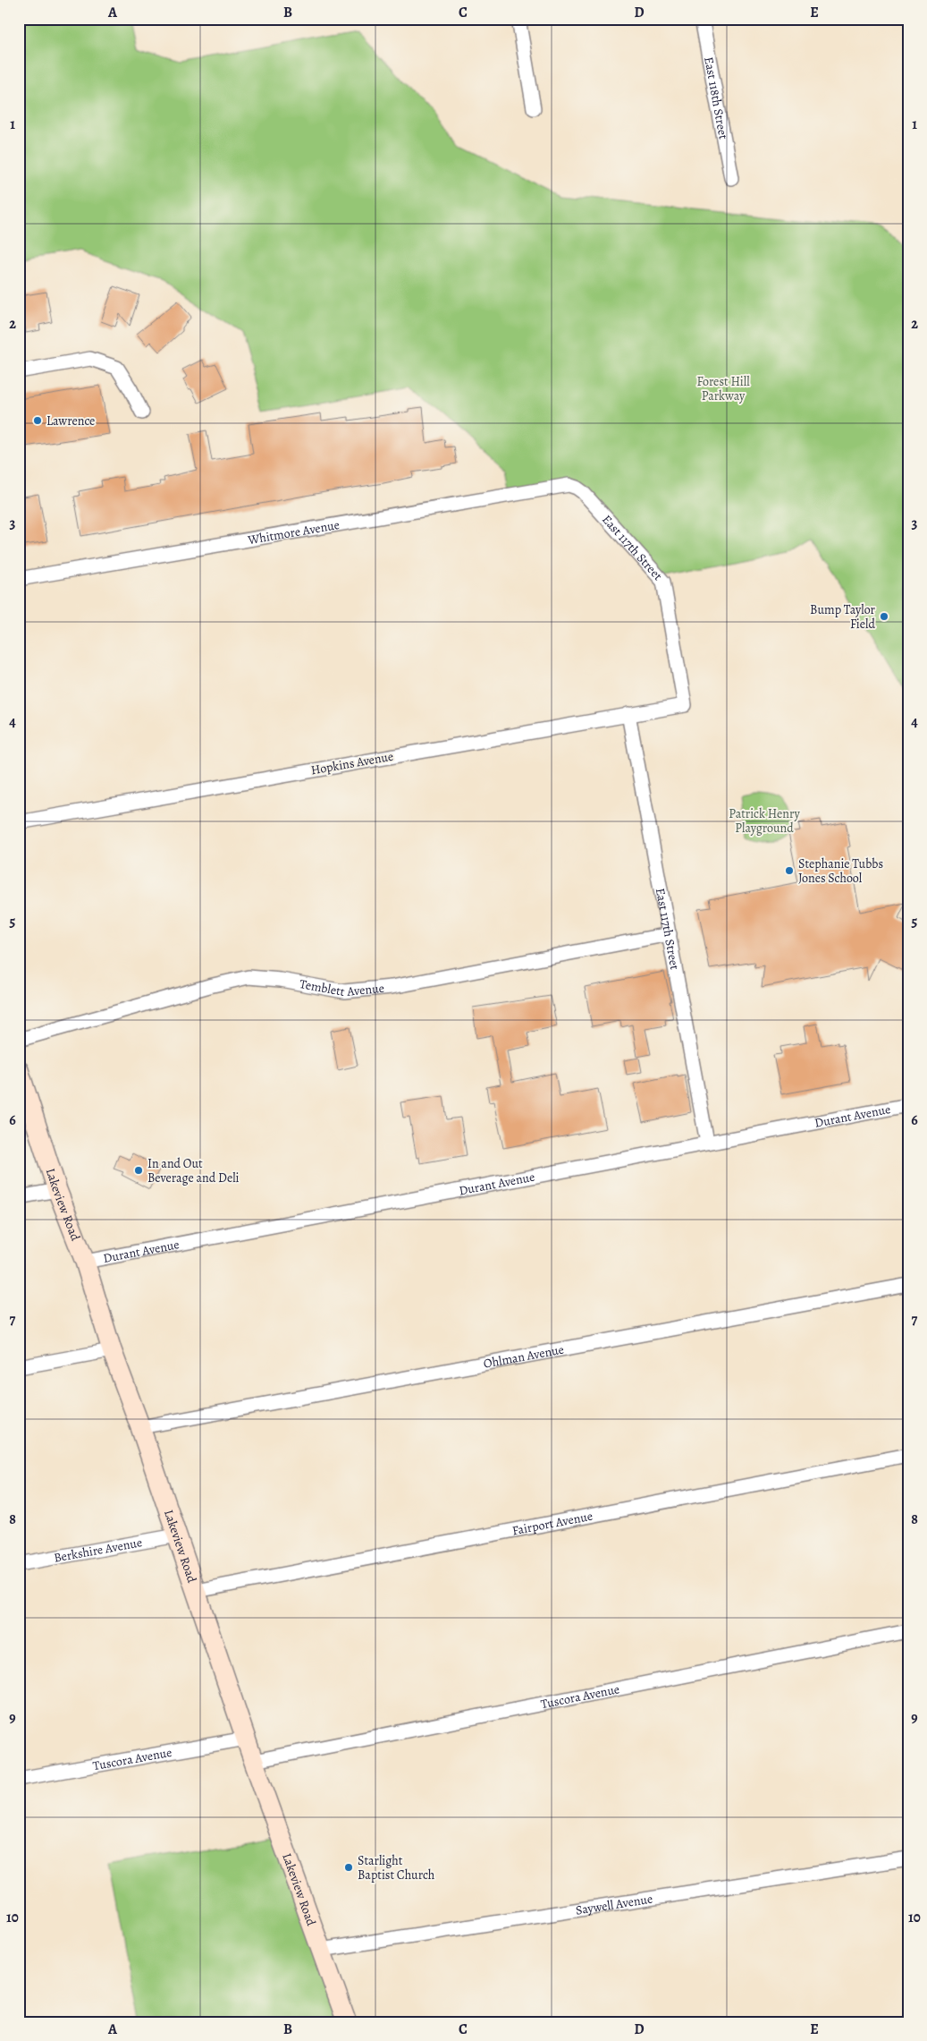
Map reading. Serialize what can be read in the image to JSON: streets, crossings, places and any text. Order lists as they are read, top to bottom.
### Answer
{
  "streets": {
    "street": [
      "East 118th Street",
      "Whitmore Avenue",
      "East 117th Street",
      "Hopkins Avenue",
      "Temblett Avenue",
      "Durant Avenue",
      "Lakeview Road",
      "Ohlman Avenue",
      "Fairport Avenue",
      "Berkshire Avenue",
      "Tuscora Avenue",
      "Saywell Avenue"
    ]
  },
  "crossings": [
    ["Whitmore Avenue", "East 117th Street"],
    ["East 117th Street", "Hopkins Avenue"],
    ["East 117th Street", "Temblett Avenue"],
    ["East 117th Street", "Durant Avenue"],
    ["Durant Avenue", "Lakeview Road"],
    ["Lakeview Road", "Ohlman Avenue"],
    ["Lakeview Road", "Fairport Avenue"],
    ["Lakeview Road", "Berkshire Avenue"],
    ["Lakeview Road", "Tuscora Avenue"],
    ["Lakeview Road", "Saywell Avenue"]
  ],
  "parks": ["Forest Hill Parkway", "Patrick Henry Playground"],
  "places": [
    "Lawrence",
    "Bump Taylor Field",
    "Stephanie Tubbs Jones School",
    "In and Out Beverage and Deli",
    "Starlight Baptist Church"
  ],
  "grid": {
    "columns": [
      "A",
      "B",
      "C",
      "D",
      "E"
    ],
    "rows": [
      "1",
      "2",
      "3",
      "4",
      "5",
      "6",
      "7",
      "8",
      "9",
      "10"
    ]
  }
}
